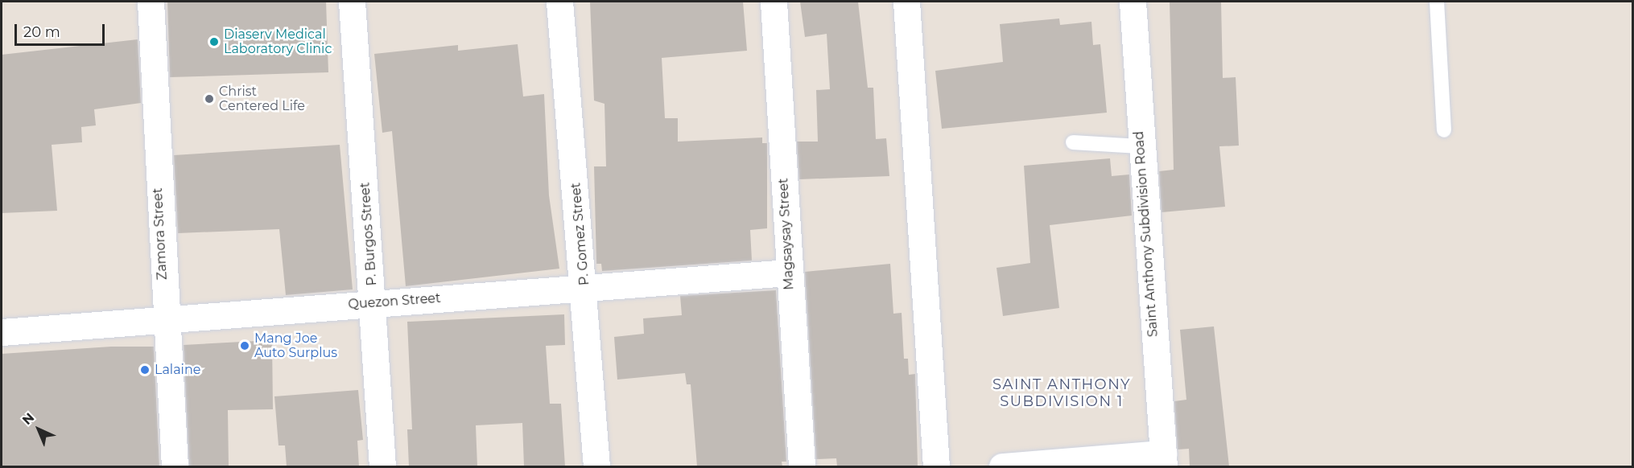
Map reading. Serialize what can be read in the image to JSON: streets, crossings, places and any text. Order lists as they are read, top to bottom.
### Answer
{
  "streets": {
    "street": [
      "Zamora Street",
      "P. Burgos Street",
      "P. Gomez Street",
      "Magsaysay Street",
      "Saint Anthony Subdivision Road",
      "Quezon Street"
    ]
  },
  "crossings": [
    ["Zamora Street", "Quezon Street"],
    ["P. Burgos Street", "Quezon Street"],
    ["P. Gomez Street", "Quezon Street"],
    ["Magsaysay Street", "Quezon Street"]
  ],
  "districts": ["SAINT ANTHONY SUBDIVISION 1"],
  "places": [
    "Diaserv Medical Laboratory Clinic",
    "Christ Centered Life",
    "Mang Joe Auto Surplus",
    "Lalaine"
  ],
  "scale_bar": "20 m",
  "north": "top left"
}
